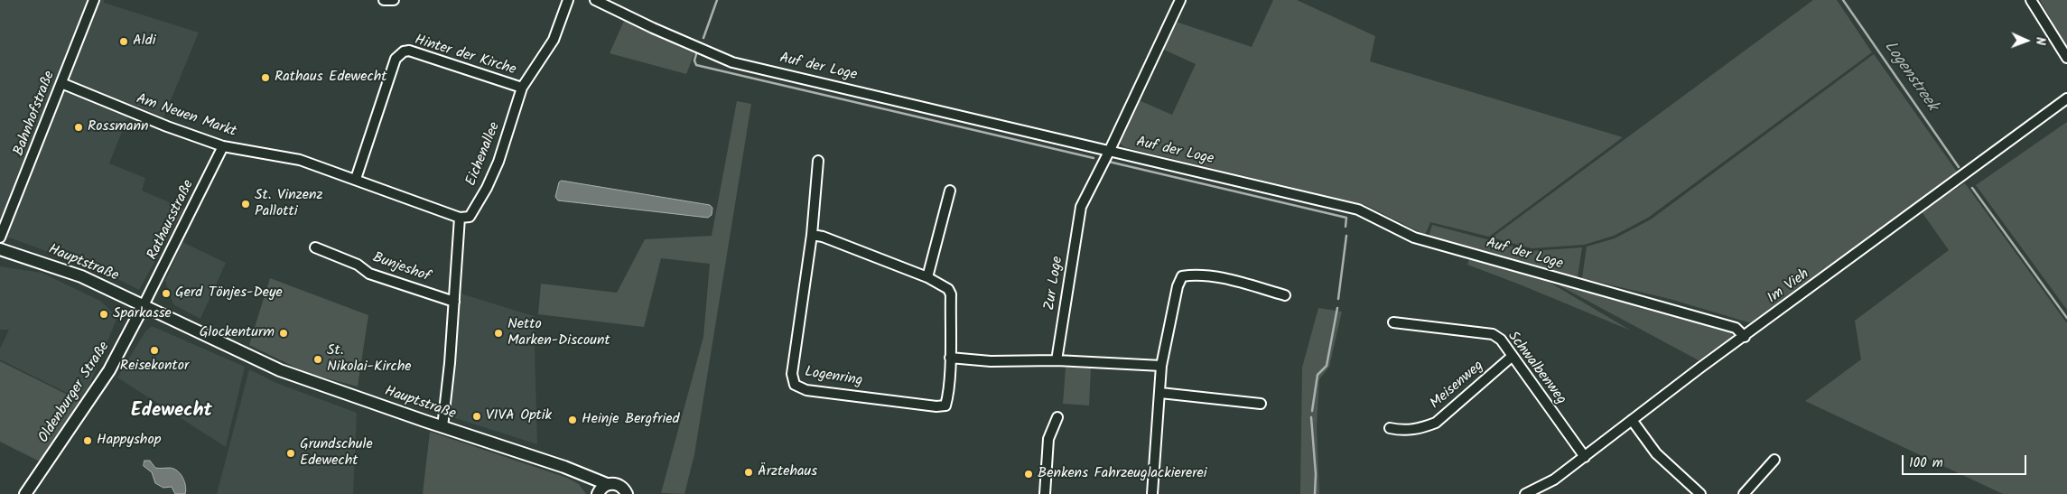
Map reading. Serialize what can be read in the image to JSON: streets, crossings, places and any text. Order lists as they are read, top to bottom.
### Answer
{
  "streets": {
    "main road": ["Hauptstraße", "Oldenburger Straße"],
    "street": [
      "Hinter der Kirche",
      "Auf der Loge",
      "Bahnhofstraße",
      "Am Neuen Markt",
      "Eichenallee",
      "Rathausstraße",
      "Bunjeshof",
      "Zur Loge",
      "Im Vieh",
      "Schwalbenweg",
      "Logenring",
      "Meisenweg"
    ]
  },
  "crossings": [
    ["Hinter der Kirche", "Am Neuen Markt"],
    ["Hinter der Kirche", "Eichenallee"],
    ["Auf der Loge", "Zur Loge"],
    ["Auf der Loge", "Im Vieh"],
    ["Bahnhofstraße", "Am Neuen Markt"],
    ["Am Neuen Markt", "Rathausstraße"],
    ["Rathausstraße", "Hauptstraße"],
    ["Rathausstraße", "Oldenburger Straße"],
    ["Hauptstraße", "Oldenburger Straße"],
    ["Im Vieh", "Schwalbenweg"],
    ["Schwalbenweg", "Meisenweg"]
  ],
  "districts": ["Edewecht"],
  "water": ["Logenstreek"],
  "places": [
    "Aldi",
    "Rathaus Edewecht",
    "Rossmann",
    "St. Vinzenz Pallotti",
    "Gerd Tönjes-Deye",
    "Sparkasse",
    "Glockenturm",
    "Netto Marken-Discount",
    "Reisekontor",
    "St. Nikolai-Kirche",
    "VIVA Optik",
    "Heinje Bergfried",
    "Happyshop",
    "Grundschule Edewecht",
    "Ärztehaus",
    "Benkens Fahrzeuglackiererei"
  ],
  "scale_bar": "100 m",
  "north": "right"
}
